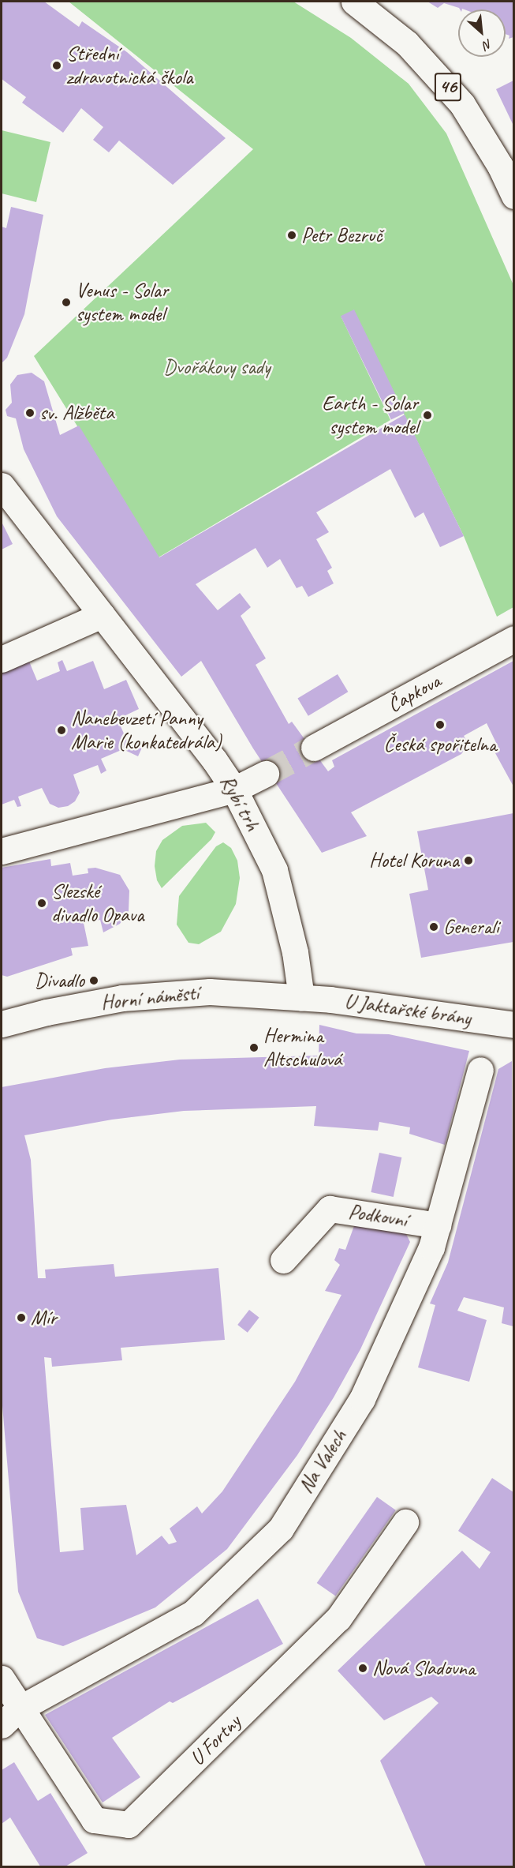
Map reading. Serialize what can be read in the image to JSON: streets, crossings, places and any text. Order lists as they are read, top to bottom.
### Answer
{
  "streets": {
    "street": [
      "46",
      "Čapkova",
      "Rybí trh",
      "Horní náměstí",
      "U Jaktařské brány",
      "Podkovní",
      "Na Valech",
      "U Fortny"
    ]
  },
  "crossings": [
    ["Rybí trh", "Horní náměstí"],
    ["Rybí trh", "U Jaktařské brány"],
    ["Horní náměstí", "U Jaktařské brány"],
    ["Podkovní", "Na Valech"],
    ["Na Valech", "U Fortny"]
  ],
  "parks": ["Dvořákovy sady"],
  "places": [
    "Střední zdravotnická škola",
    "Petr Bezruč",
    "Venus - Solar system model",
    "sv. Alžběta",
    "Earth - Solar system model",
    "Česká spořitelna",
    "Nanebevzetí Panny Marie (konkatedrála)",
    "Hotel Koruna",
    "Slezské divadlo Opava",
    "Generali",
    "Divadlo",
    "Hermina Altschulová",
    "Mír",
    "Nová Sladovna"
  ],
  "north": "bottom right"
}
